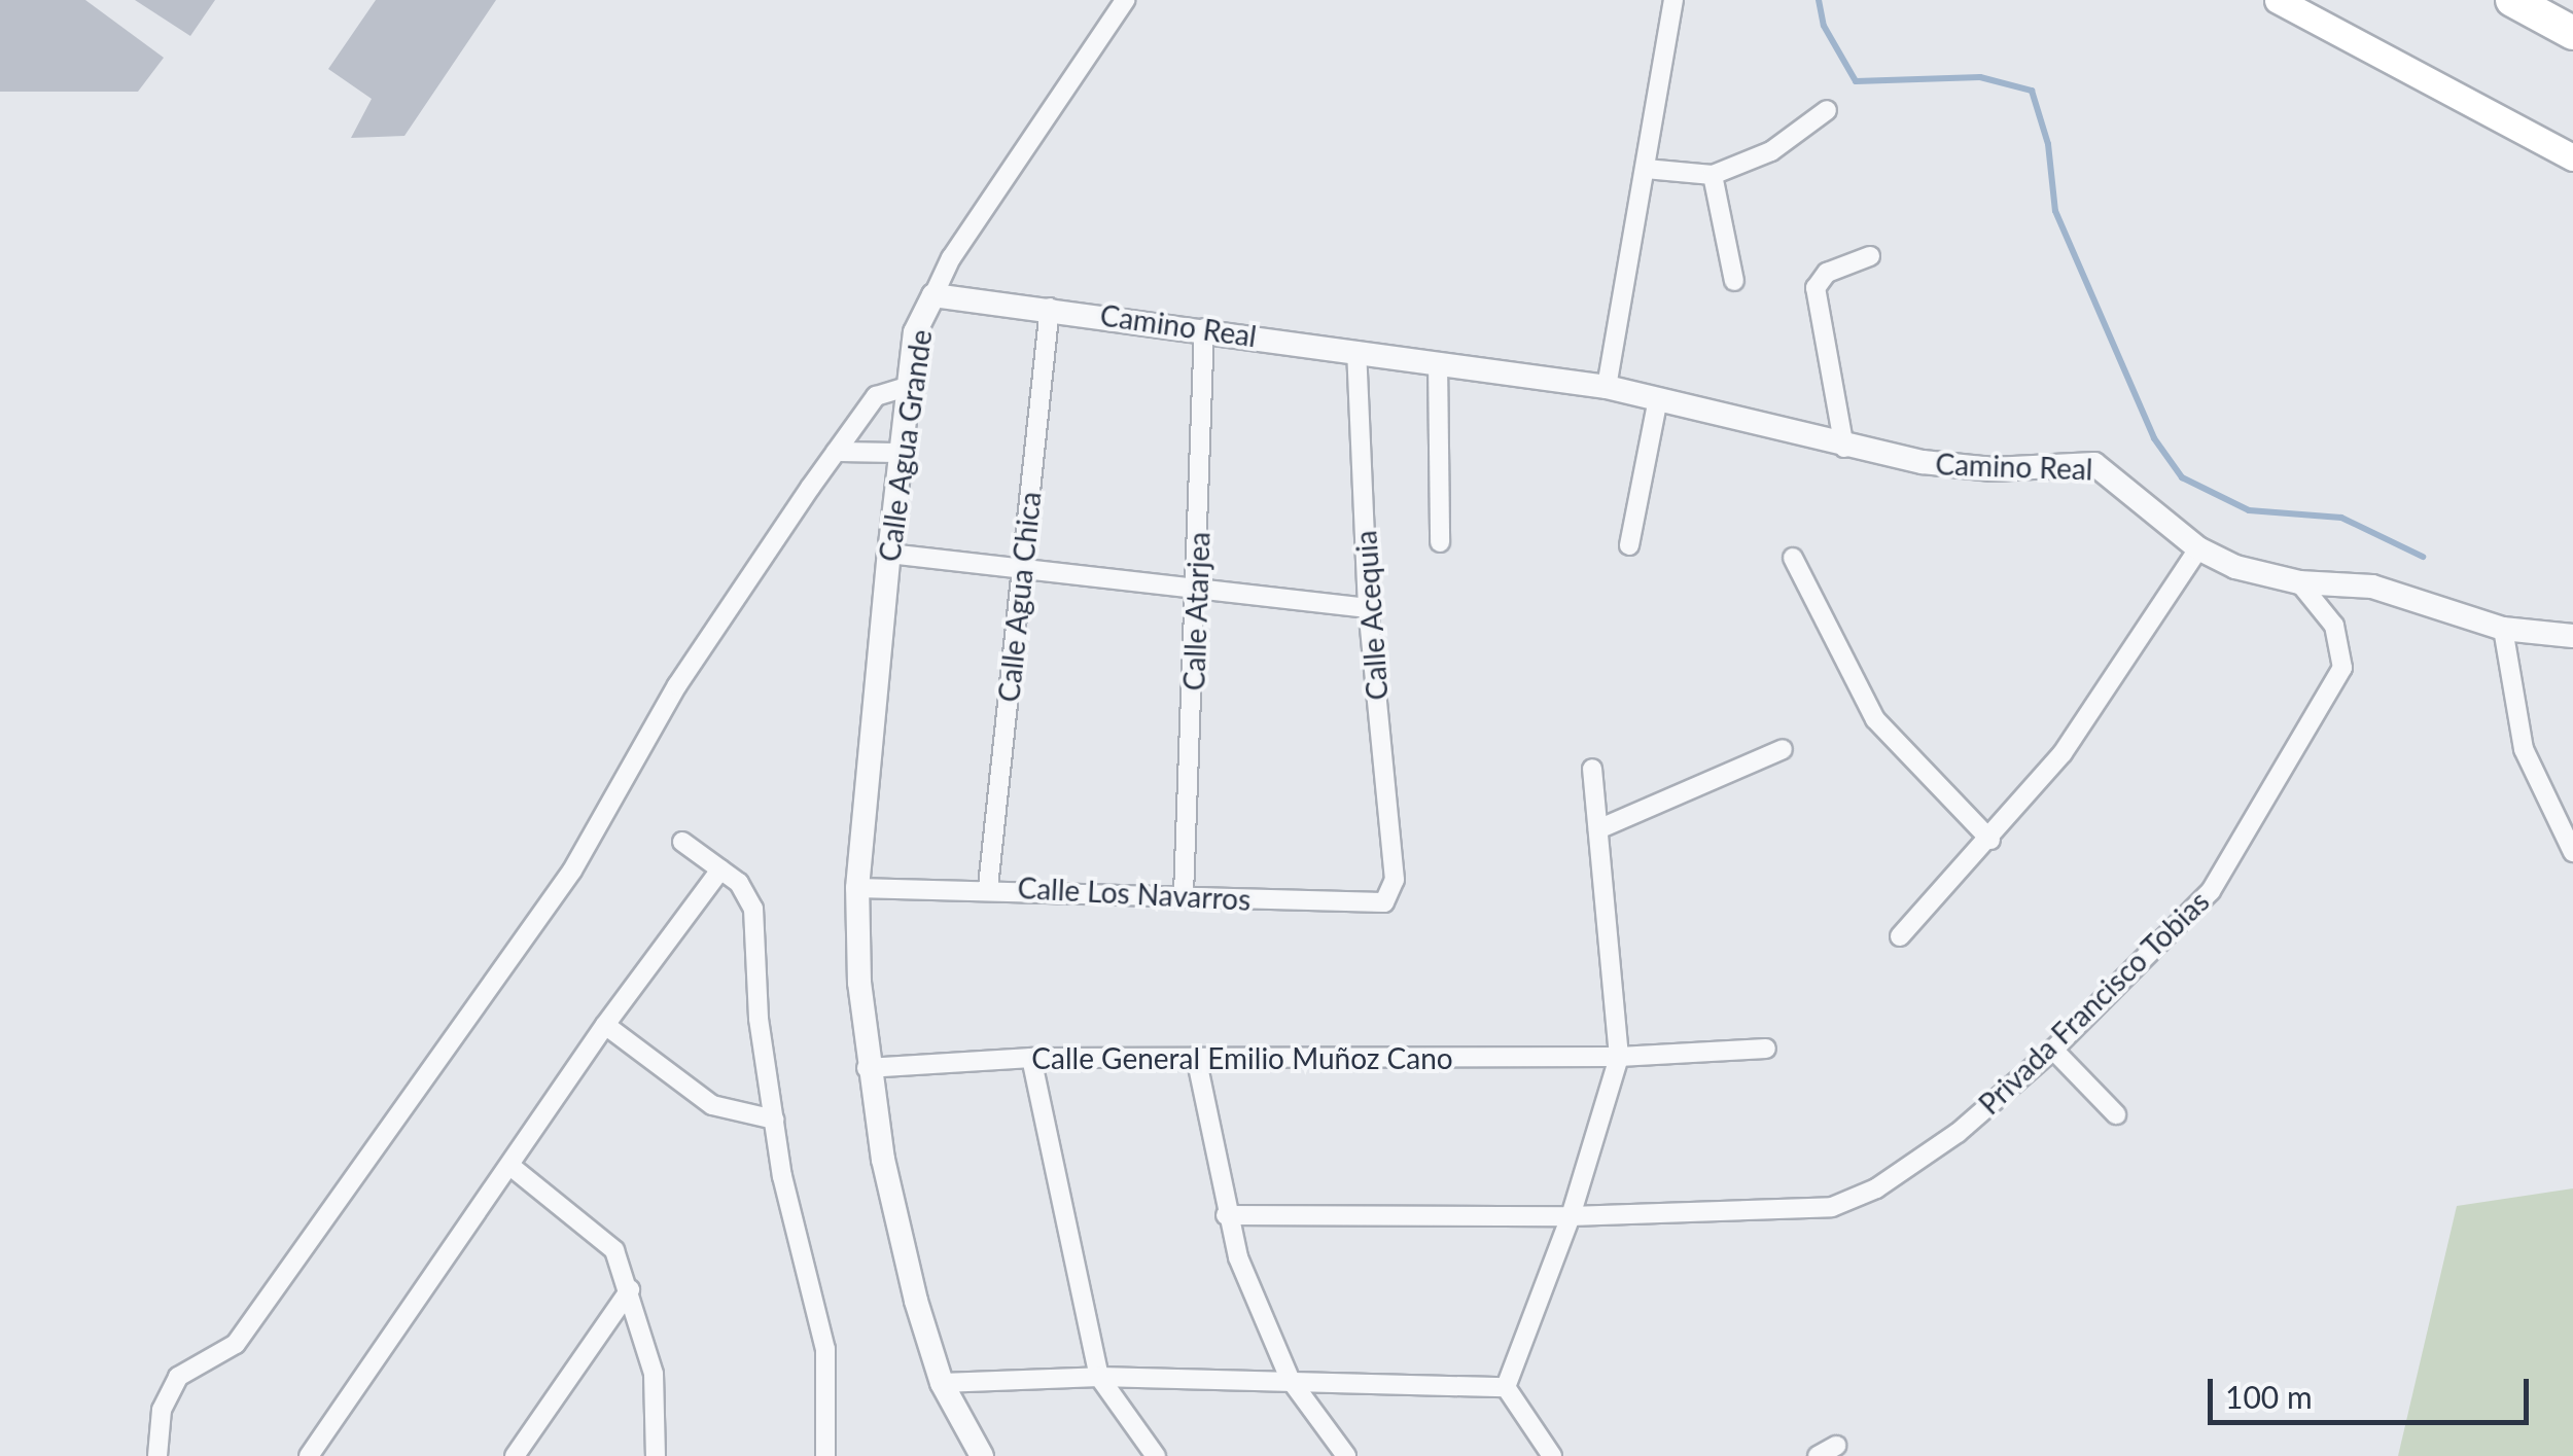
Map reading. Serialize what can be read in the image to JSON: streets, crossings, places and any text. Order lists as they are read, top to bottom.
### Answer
{
  "streets": {
    "street": [
      "Camino Real",
      "Calle Agua Grande",
      "Calle Agua Chica",
      "Calle Atarjea",
      "Calle Acequia",
      "Calle Los Navarros",
      "Privada Francisco Tobias",
      "Calle General Emilio Muñoz Cano"
    ]
  },
  "crossings": [
    ["Camino Real", "Calle Agua Grande"],
    ["Camino Real", "Calle Agua Chica"],
    ["Camino Real", "Calle Atarjea"],
    ["Camino Real", "Calle Acequia"],
    ["Camino Real", "Privada Francisco Tobias"],
    ["Calle Agua Grande", "Calle Los Navarros"],
    ["Calle Agua Grande", "Calle General Emilio Muñoz Cano"],
    ["Calle Agua Chica", "Calle Los Navarros"],
    ["Calle Atarjea", "Calle Los Navarros"],
    ["Calle Acequia", "Calle Los Navarros"]
  ],
  "scale_bar": "100 m"
}
